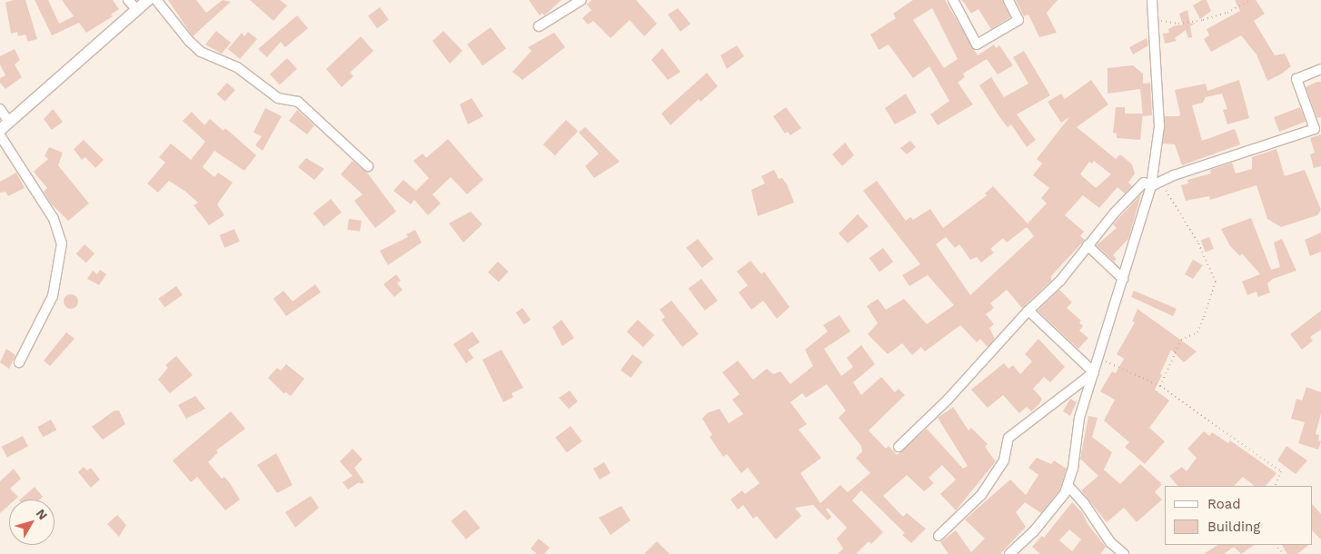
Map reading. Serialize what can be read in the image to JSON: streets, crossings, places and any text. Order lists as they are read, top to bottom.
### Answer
{
  "legend": ["Road", "Building"],
  "north": "top right"
}
